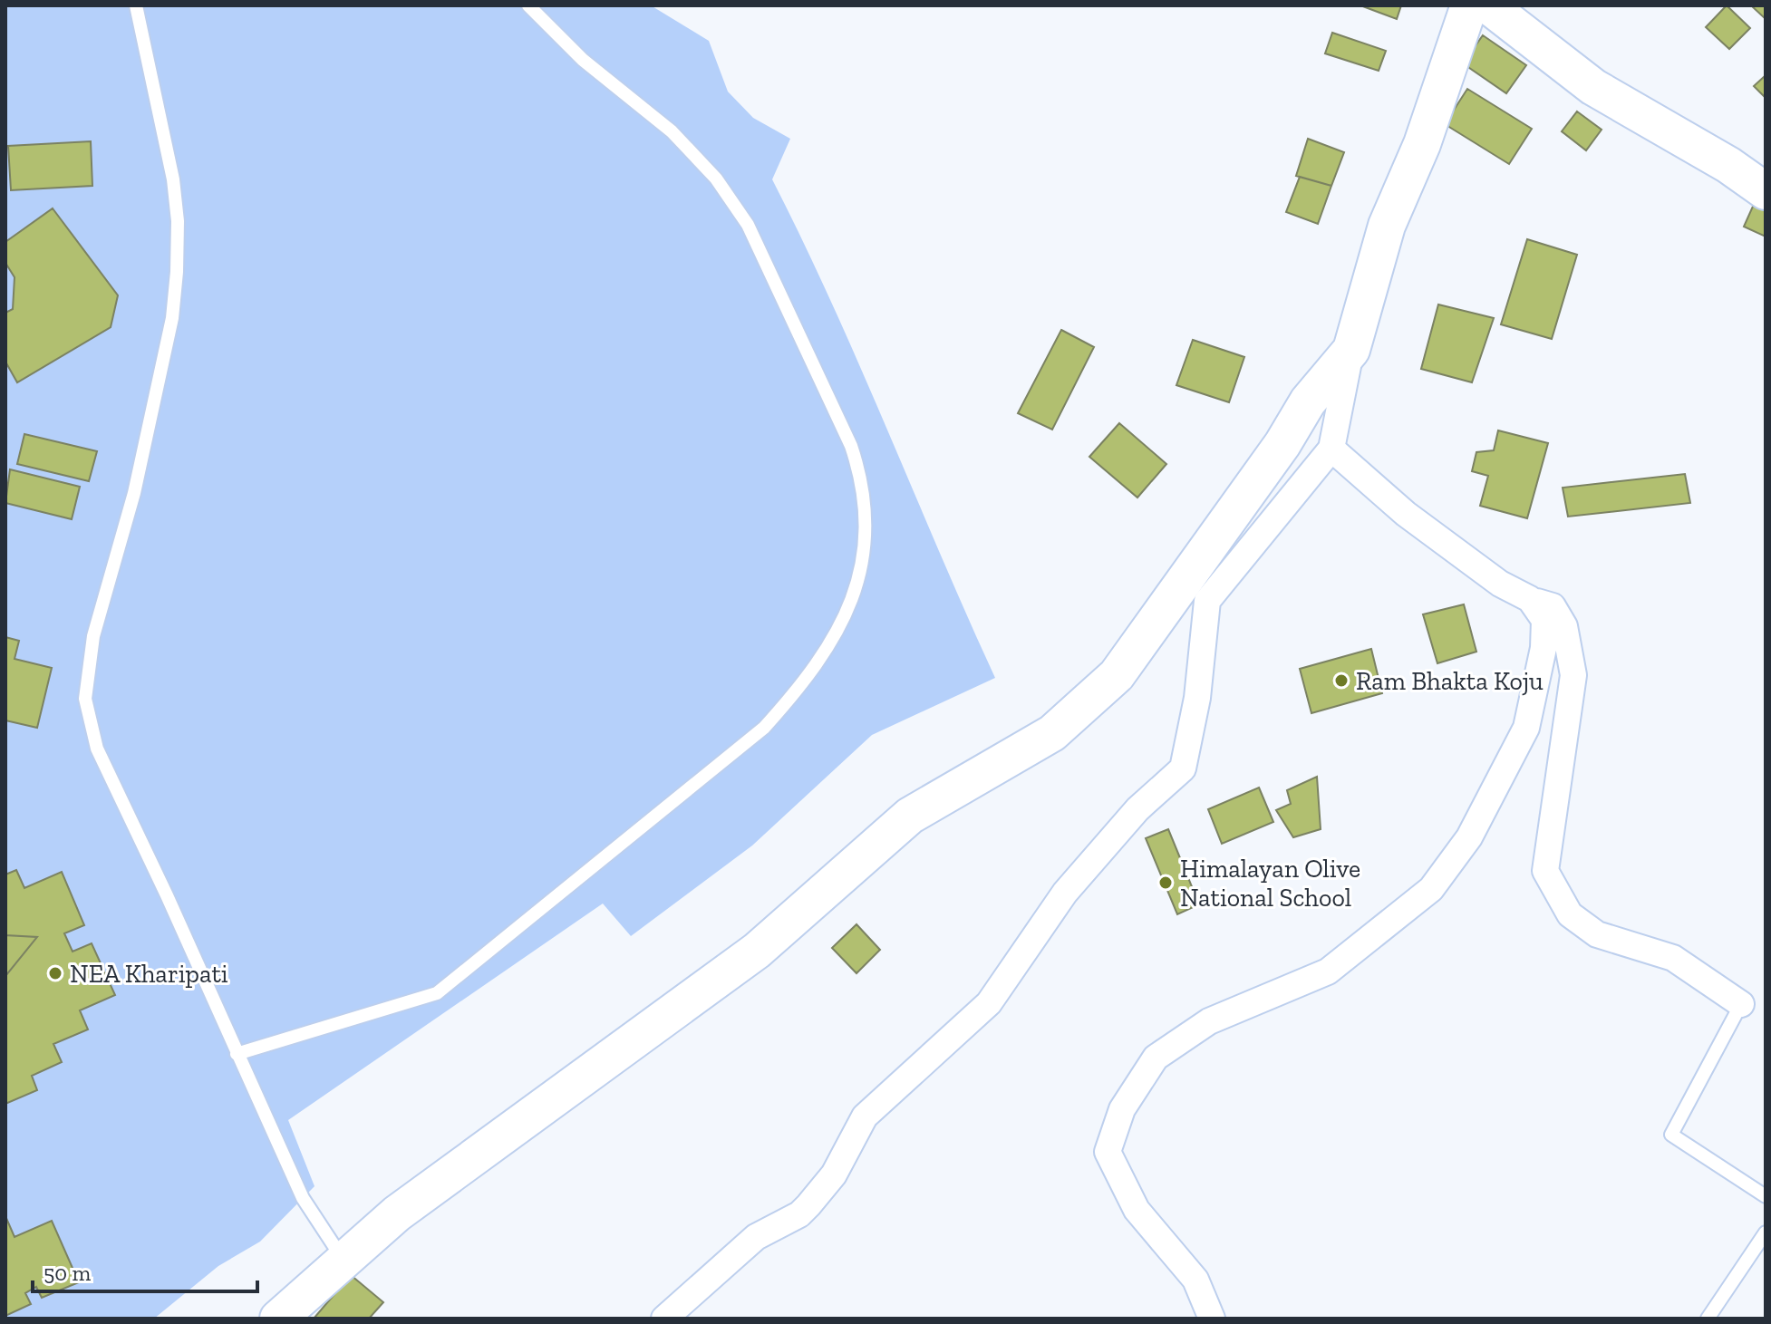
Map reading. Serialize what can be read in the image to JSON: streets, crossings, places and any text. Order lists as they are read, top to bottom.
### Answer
{
  "places": ["Ram Bhakta Koju", "Himalayan Olive National School", "NEA Kharipati"],
  "scale_bar": "50 m"
}
